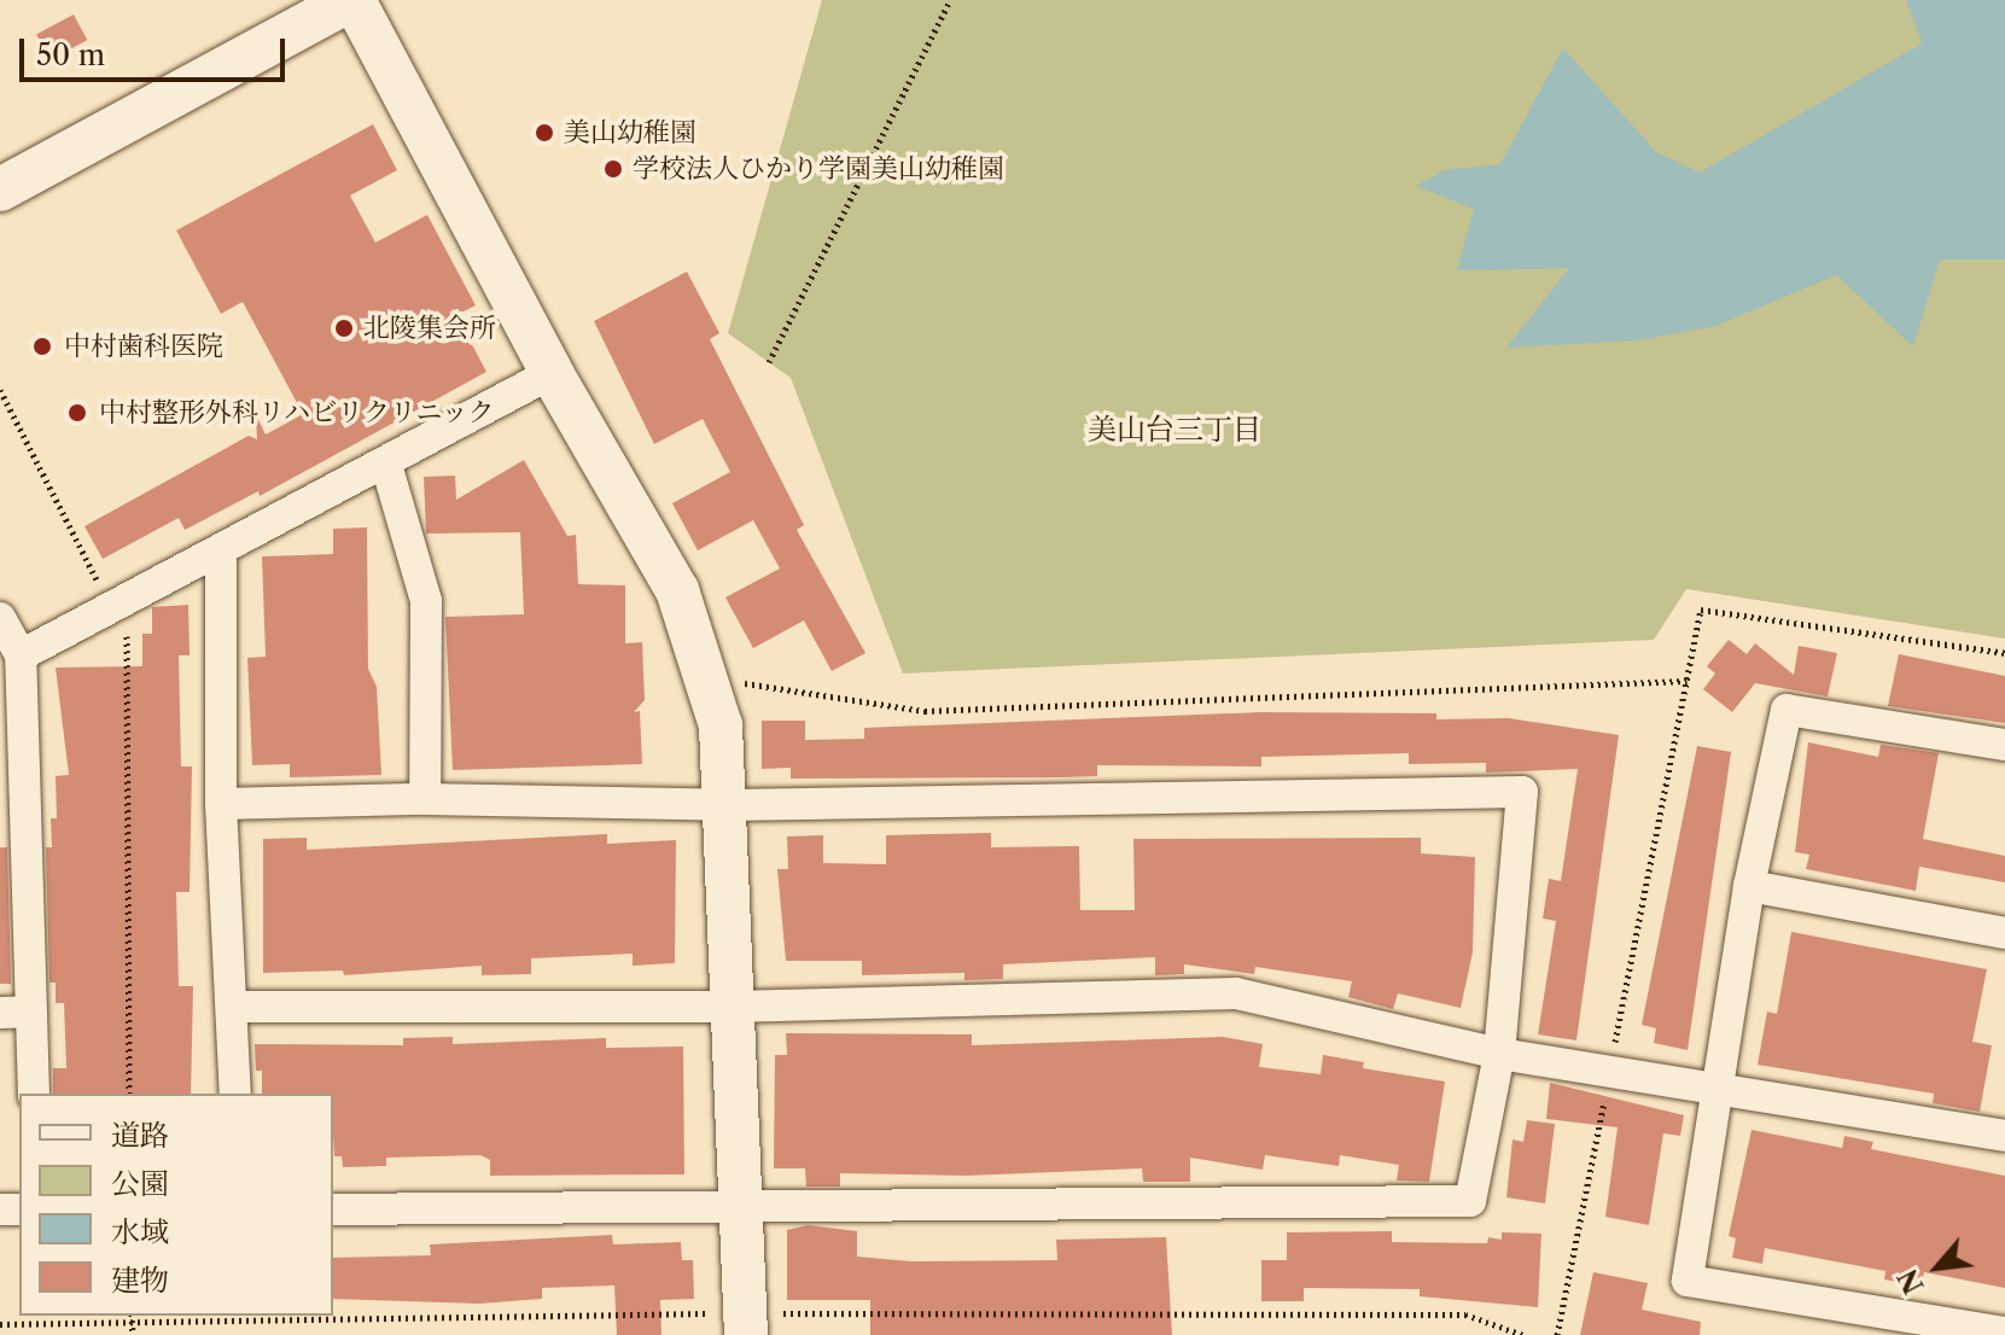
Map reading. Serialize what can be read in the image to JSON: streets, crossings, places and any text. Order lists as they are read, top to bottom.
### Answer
{
  "districts": ["美山台三丁目"],
  "places": [
    "美山幼稚園",
    "学校法人ひかり学園美山幼稚園",
    "北陵集会所",
    "中村歯科医院",
    "中村整形外科リハビリクリニック"
  ],
  "legend": [
    "道路",
    "公園",
    "水域",
    "建物"
  ],
  "scale_bar": "50 m",
  "north": "bottom left"
}
